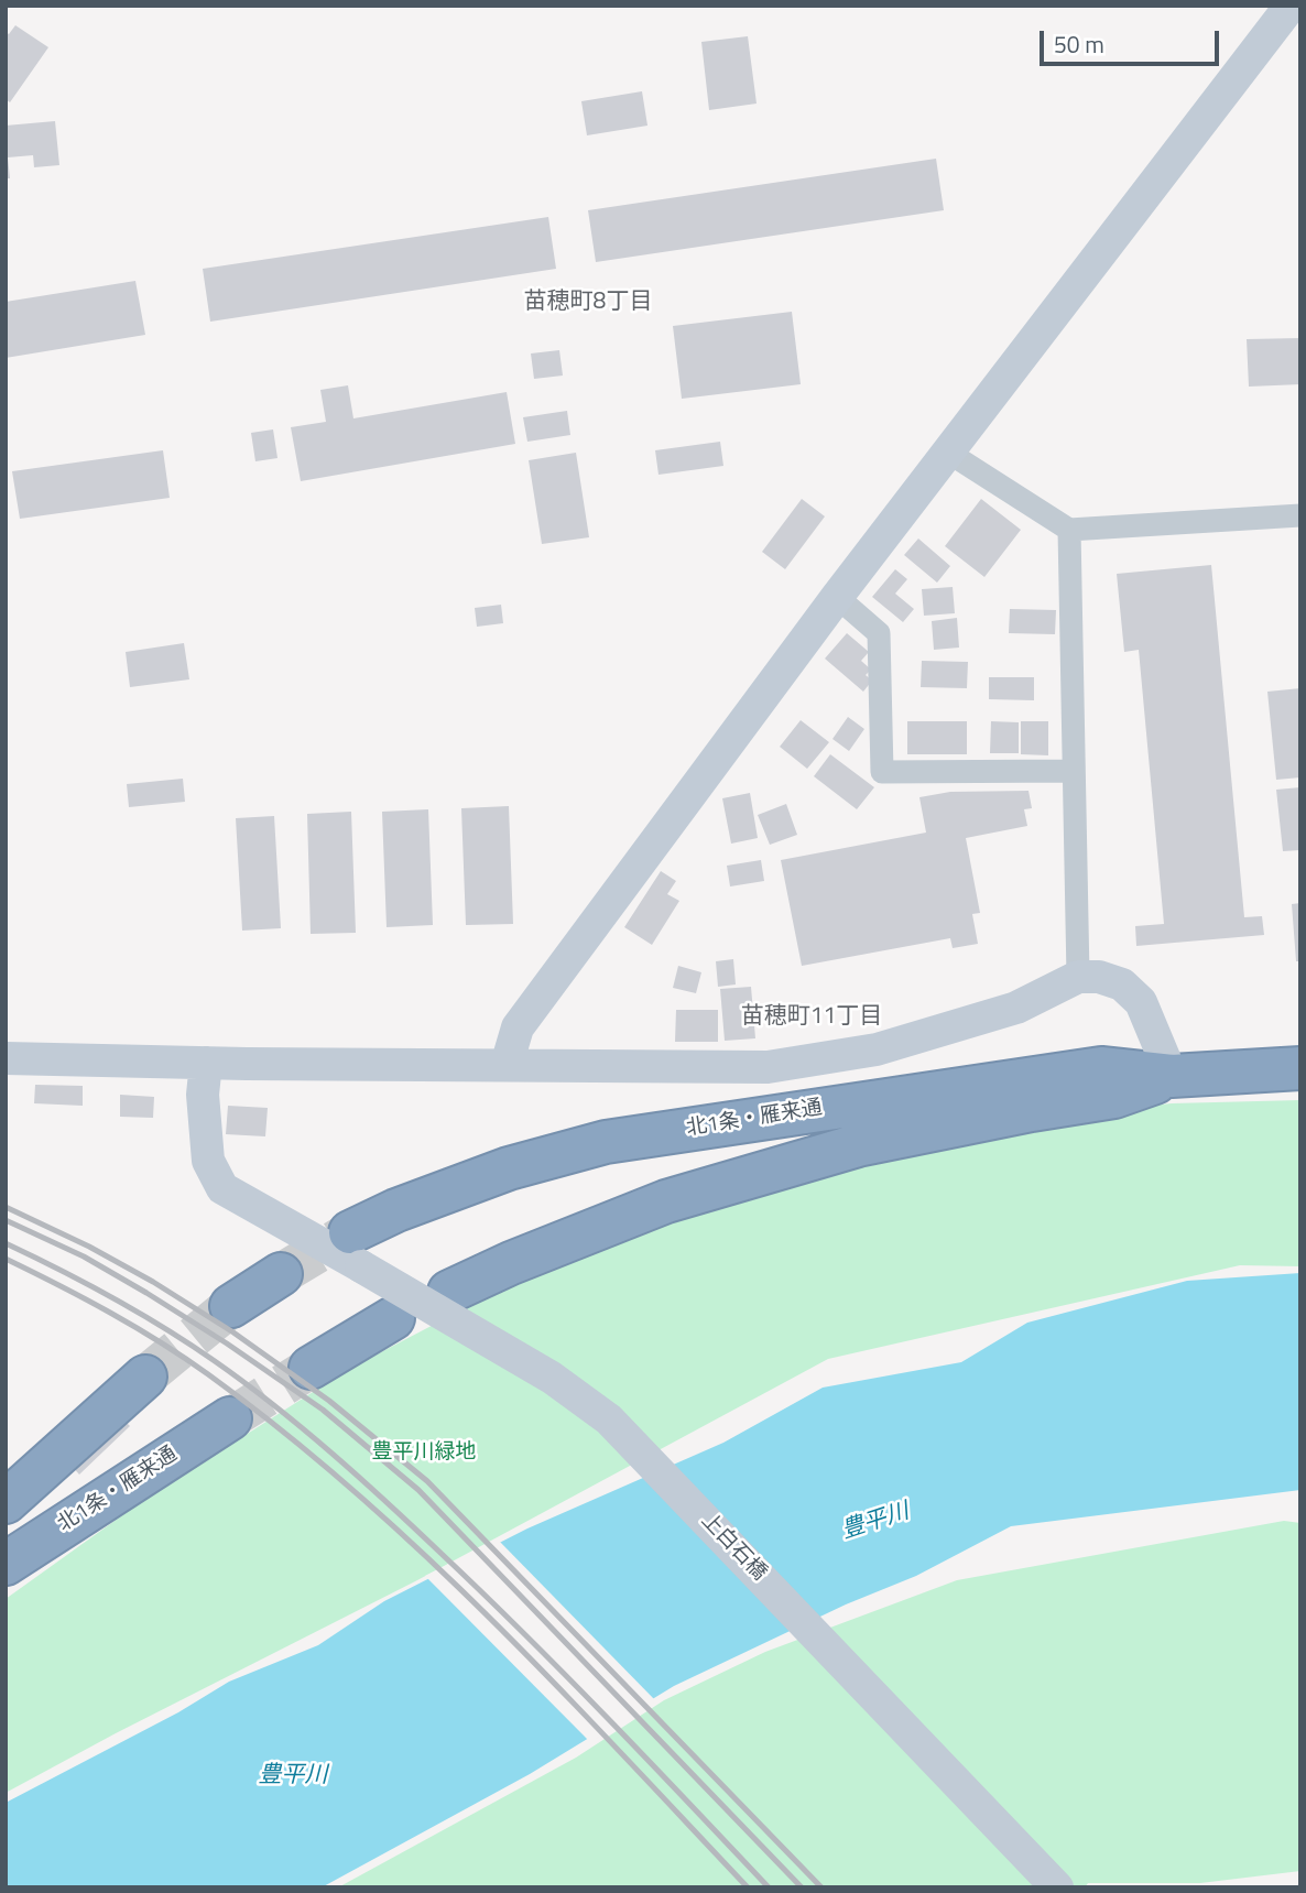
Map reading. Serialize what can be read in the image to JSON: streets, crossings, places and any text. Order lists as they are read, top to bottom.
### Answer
{
  "streets": {
    "highway": ["北1条・雁来通"],
    "street": ["上白石橋"]
  },
  "crossings": [
    ["北1条・雁来通", "上白石橋"]
  ],
  "districts": ["苗穂町8丁目", "苗穂町11丁目"],
  "water": ["豊平川"],
  "parks": ["豊平川緑地"],
  "scale_bar": "50 m"
}
